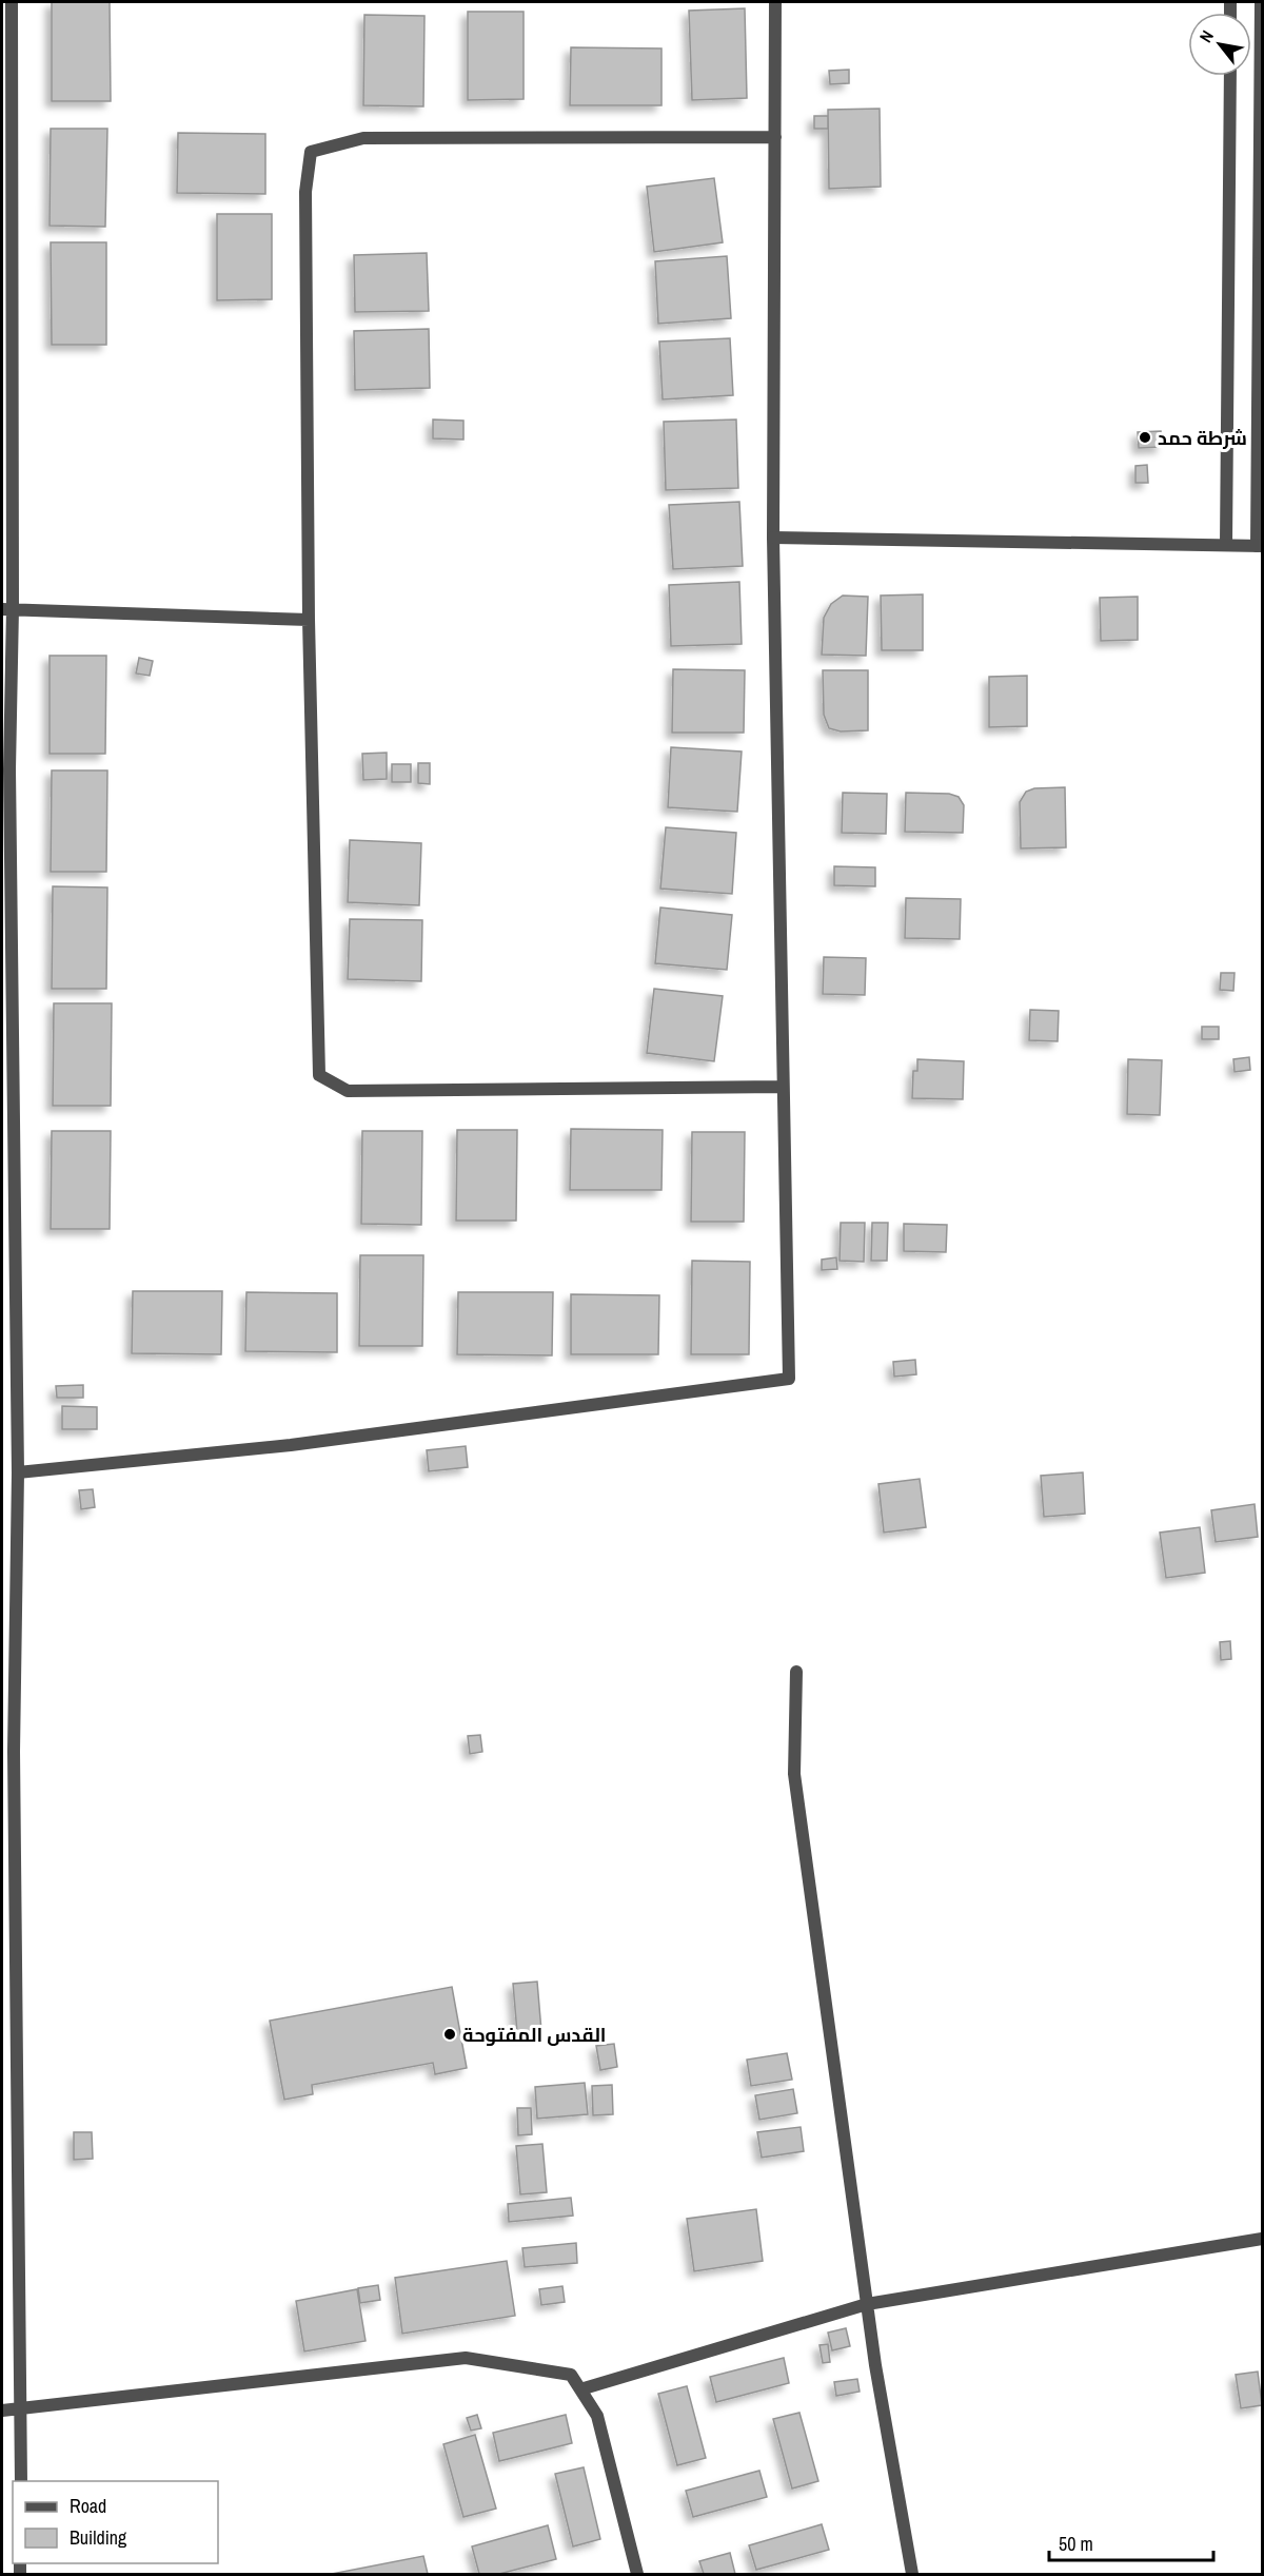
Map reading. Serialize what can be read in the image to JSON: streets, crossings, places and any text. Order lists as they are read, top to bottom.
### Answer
{
  "places": ["شرطة حمد", "القدس المفتوحة"],
  "legend": ["Road", "Building"],
  "scale_bar": "50 m",
  "north": "top left"
}
